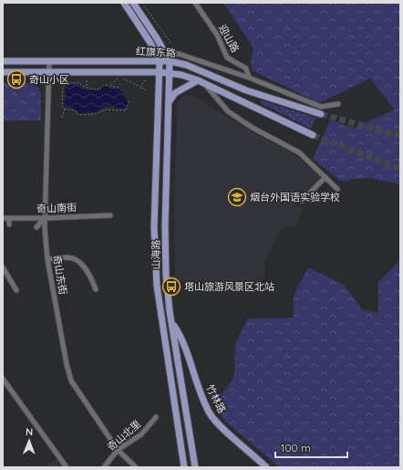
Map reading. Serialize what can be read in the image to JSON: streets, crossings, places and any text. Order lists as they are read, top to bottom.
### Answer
{
  "streets": {
    "main road": ["红旗东路", "山海路", "竹林路"],
    "street": [
      "迎山路",
      "奇山南街",
      "奇山东街",
      "奇山北里"
    ]
  },
  "crossings": [
    ["红旗东路", "山海路"],
    ["红旗东路", "奇山东街"],
    ["奇山南街", "奇山东街"],
    ["山海路", "竹林路"],
    ["奇山东街", "奇山北里"]
  ],
  "places": {
    "bus stop": ["奇山小区", "塔山旅游风景区北站"],
    "school or university": ["烟台外国语实验学校"]
  },
  "scale_bar": "100 m",
  "north": "top"
}
